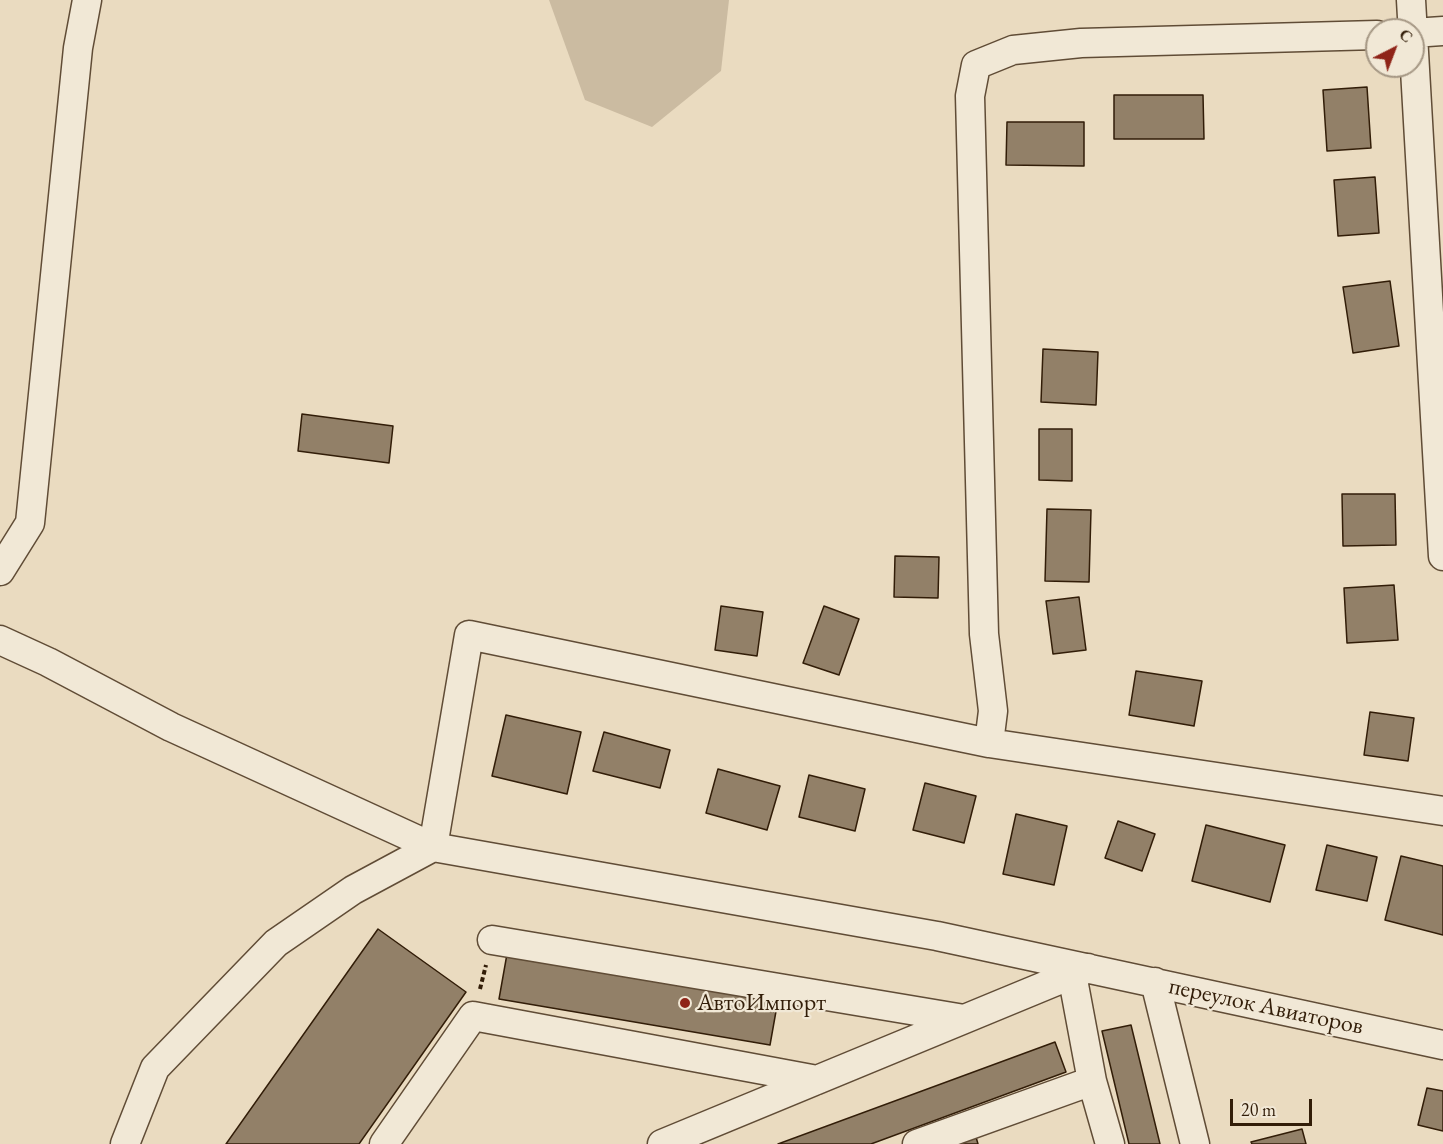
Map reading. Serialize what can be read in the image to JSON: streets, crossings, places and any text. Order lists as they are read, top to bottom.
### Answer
{
  "streets": {
    "street": ["переулок Авиаторов"]
  },
  "places": ["АвтоИмпорт"],
  "scale_bar": "20 m",
  "north": "top right"
}
